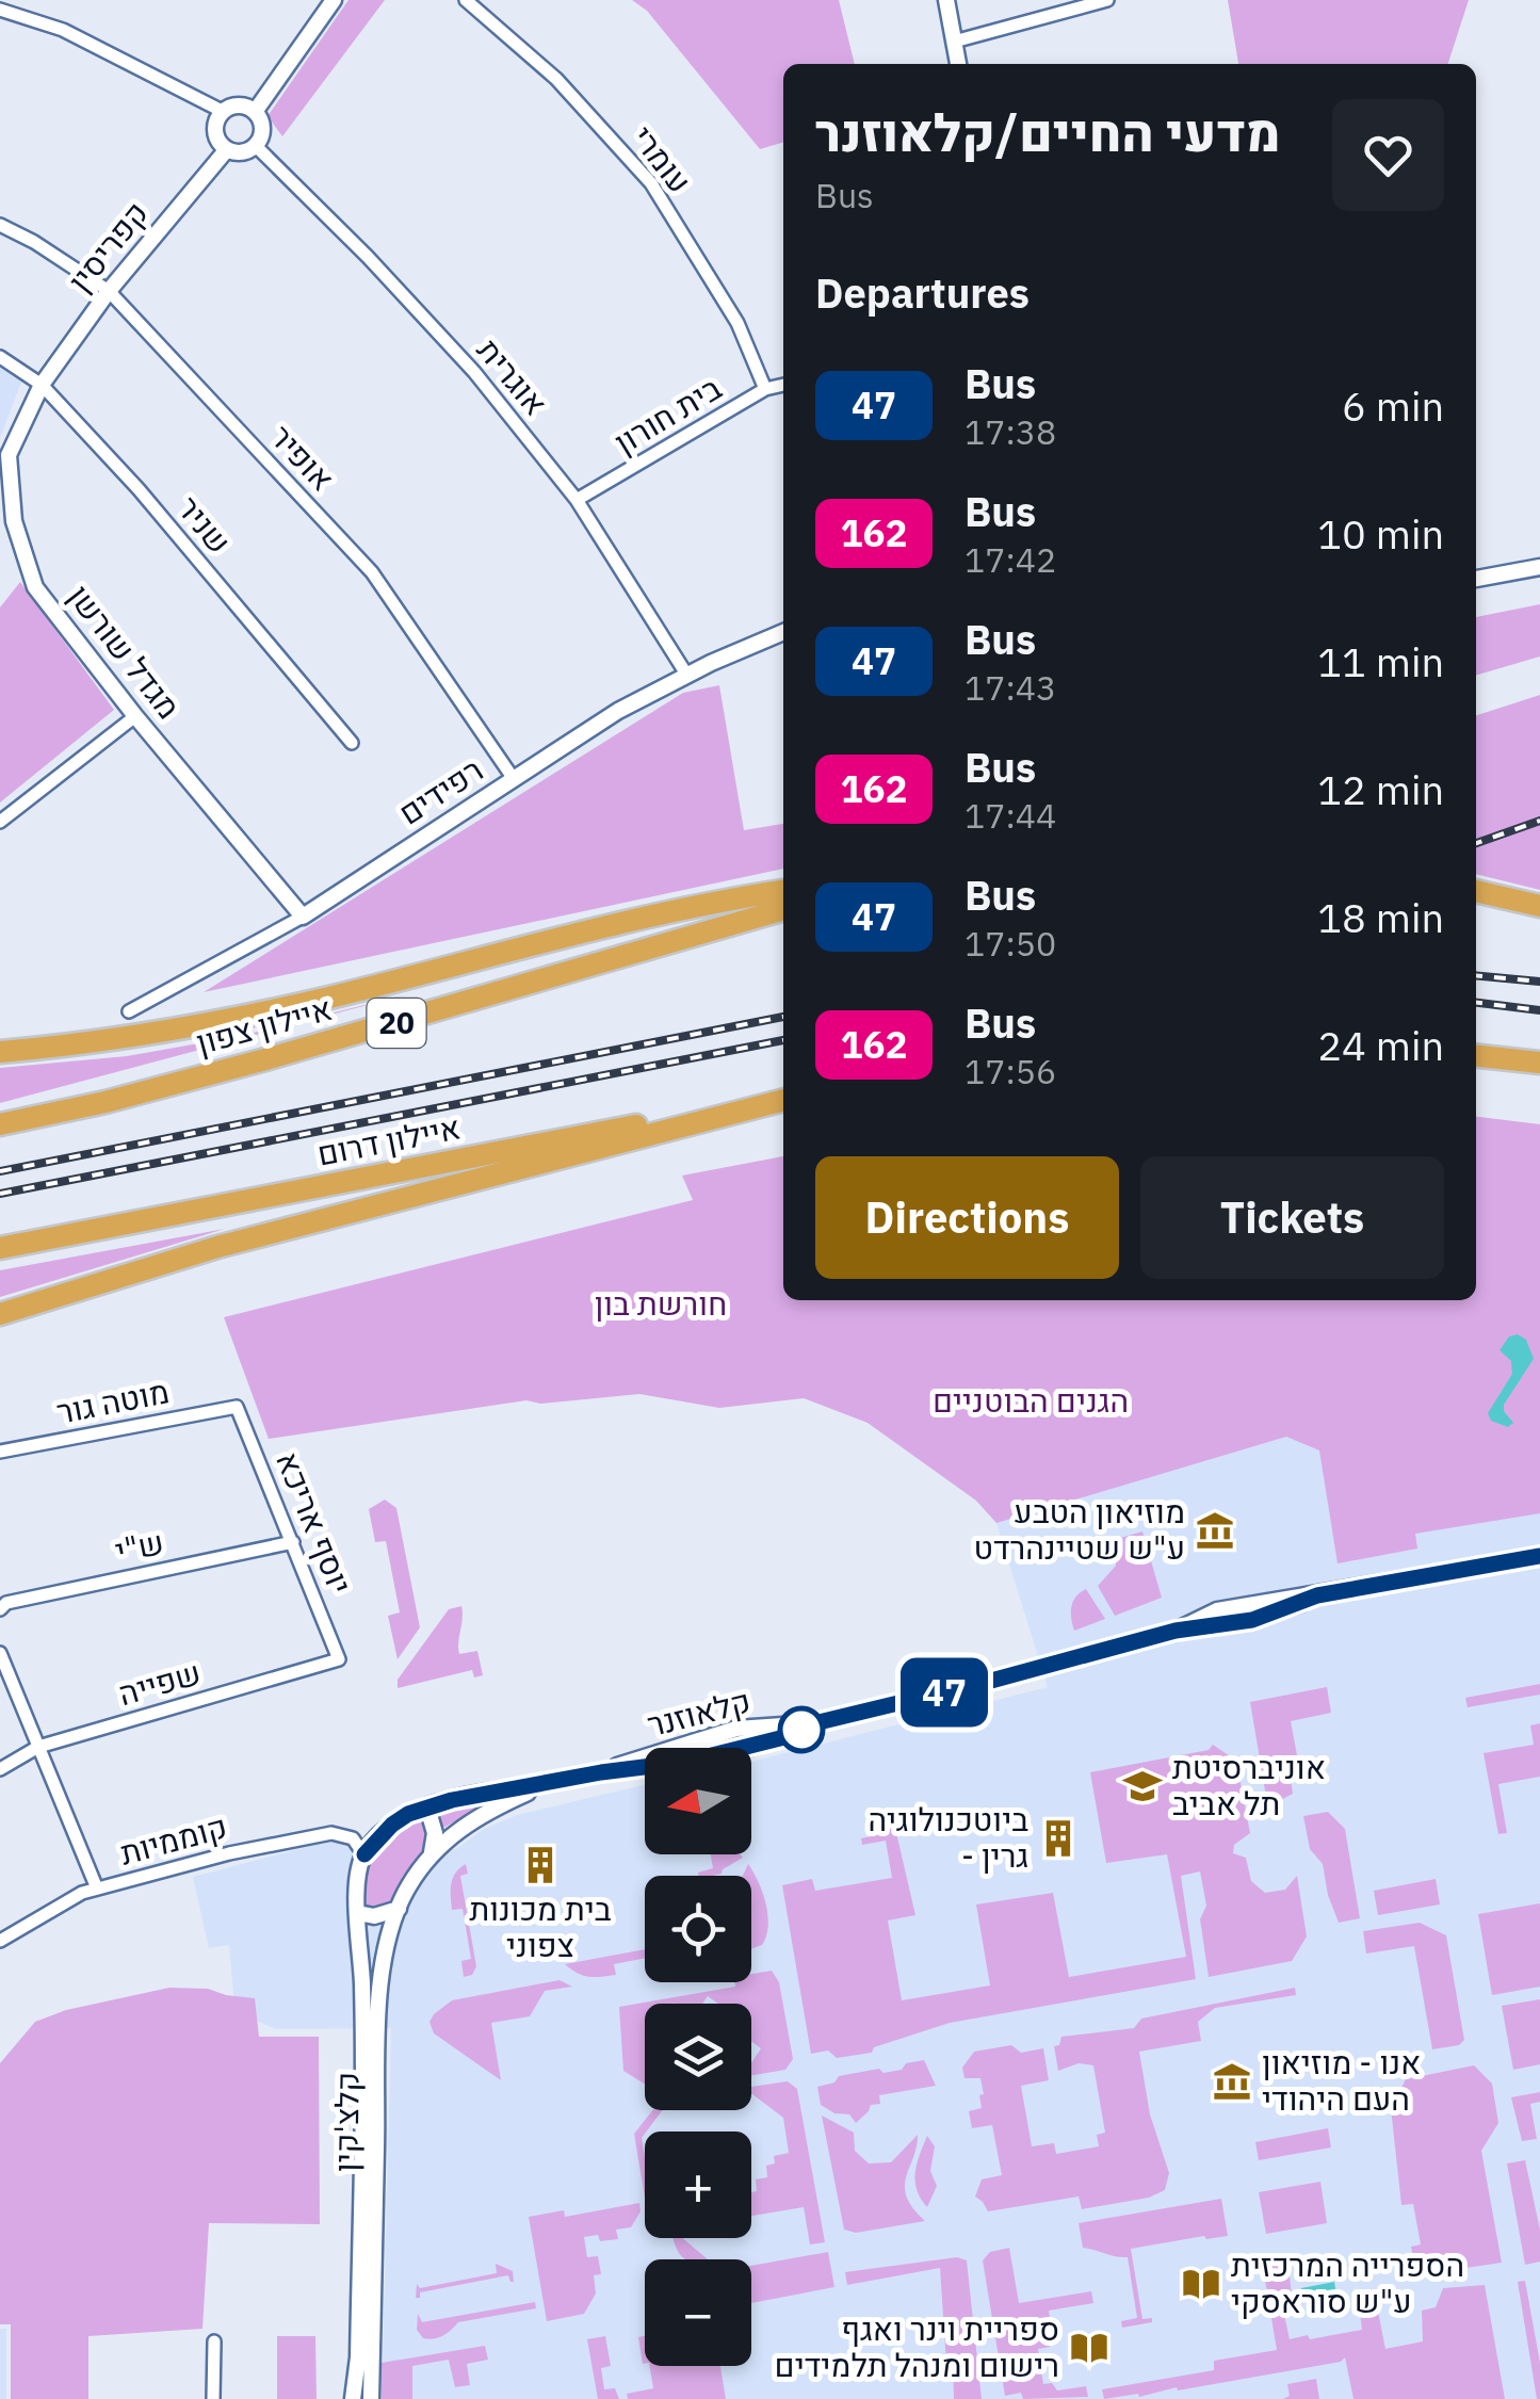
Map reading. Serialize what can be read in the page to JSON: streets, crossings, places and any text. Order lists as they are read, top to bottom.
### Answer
{
  "streets": {
    "highway": ["20", "איילון צפון", "איילון דרום"],
    "street": [
      "עומרי",
      "קפריסין",
      "אוגרית",
      "בית חורון",
      "אופיר",
      "שניר",
      "מגדל שורשן",
      "רפידים",
      "מוטה גור",
      "יוסף אריכא",
      "ש\"י",
      "שפייה",
      "קלאוזנר",
      "קוממיות",
      "קלצ'קין"
    ]
  },
  "crossings": [
    ["עומרי", "בית חורון"],
    ["קפריסין", "אוגרית"],
    ["קפריסין", "אופיר"],
    ["קפריסין", "שניר"],
    ["קפריסין", "מגדל שורשן"],
    ["אוגרית", "בית חורון"],
    ["אוגרית", "רפידים"],
    ["אופיר", "רפידים"],
    ["שניר", "מגדל שורשן"],
    ["מגדל שורשן", "רפידים"],
    ["מוטה גור", "יוסף אריכא"],
    ["יוסף אריכא", "ש\"י"],
    ["יוסף אריכא", "שפייה"],
    ["קלאוזנר", "קוממיות"],
    ["קלאוזנר", "קלצ'קין"],
    ["קוממיות", "קלצ'קין"]
  ],
  "parks": ["חורשת בון", "הגנים הבוטניים"],
  "places": {
    "museum": ["מוזיאון הטבע ע\"ש שטיינהרדט", "אנו - מוזיאון העם היהודי"],
    "school or university": ["אוניברסיטת תל אביב"],
    "building": ["ביוטכנולוגיה - גרין", "בית מכונות צפוני"],
    "library": ["הספרייה המרכזית ע\"ש סוראסקי", "ספריית וינר ואגף רישום ומנהל תלמידים"]
  },
  "lines": ["bus line 47"],
  "north": "left",
  "page": {
    "on_map": "47",
    "heading": [
      ["מדעי החיים/קלאוזנר", "Bus"],
      "Departures"
    ],
    "list": [
      {
        "mark": "47",
        "name": "Bus",
        "note": "17:38",
        "value": "6 min"
      },
      {
        "mark": "162",
        "name": "Bus",
        "note": "17:42",
        "value": "10 min"
      },
      {
        "mark": "47",
        "name": "Bus",
        "note": "17:43",
        "value": "11 min"
      },
      {
        "mark": "162",
        "name": "Bus",
        "note": "17:44",
        "value": "12 min"
      },
      {
        "mark": "47",
        "name": "Bus",
        "note": "17:50",
        "value": "18 min"
      },
      {
        "mark": "162",
        "name": "Bus",
        "note": "17:56",
        "value": "24 min"
      }
    ],
    "buttons": ["Directions", "Tickets"],
    "map_buttons": ["+", "−"]
  }
}
